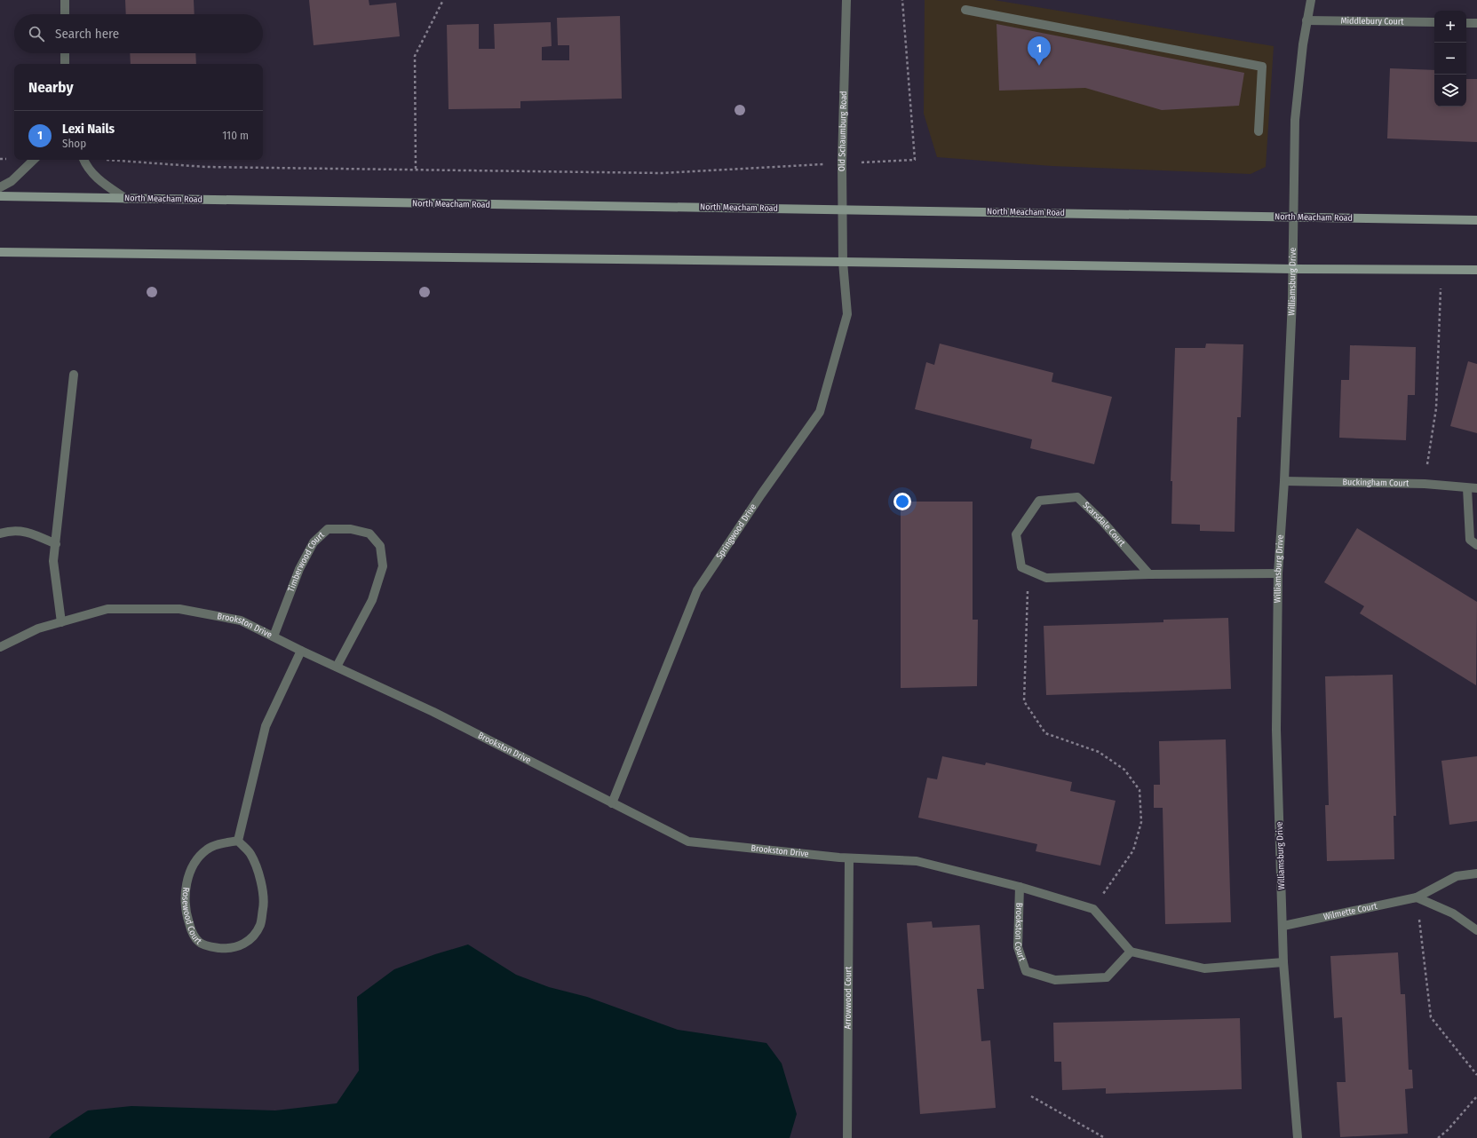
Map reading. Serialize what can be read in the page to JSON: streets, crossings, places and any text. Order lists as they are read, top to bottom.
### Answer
{
  "streets": {
    "main road": ["North Meacham Road"],
    "street": [
      "Middlebury Court",
      "Old Schaumburg Road",
      "Williamsburg Drive",
      "Buckingham Court",
      "Scarsdale Court",
      "Springwood Drive",
      "Timberwood Court",
      "Brookston Drive",
      "Wilmette Court",
      "Rosewood Court",
      "Brookston Court",
      "Arrowwood Court"
    ]
  },
  "crossings": [
    ["Middlebury Court", "Williamsburg Drive"],
    ["Old Schaumburg Road", "North Meacham Road"],
    ["Old Schaumburg Road", "Springwood Drive"],
    ["North Meacham Road", "Williamsburg Drive"],
    ["Williamsburg Drive", "Buckingham Court"],
    ["Williamsburg Drive", "Wilmette Court"],
    ["Springwood Drive", "Brookston Drive"],
    ["Timberwood Court", "Brookston Drive"],
    ["Brookston Drive", "Brookston Court"],
    ["Brookston Drive", "Arrowwood Court"]
  ],
  "page": {
    "map_buttons": ["+", "−"],
    "search": "Search here",
    "pins": "1",
    "heading": "Nearby",
    "list": [
      {
        "mark": "1",
        "name": "Lexi Nails",
        "note": "Shop",
        "value": "110 m"
      }
    ]
  }
}
